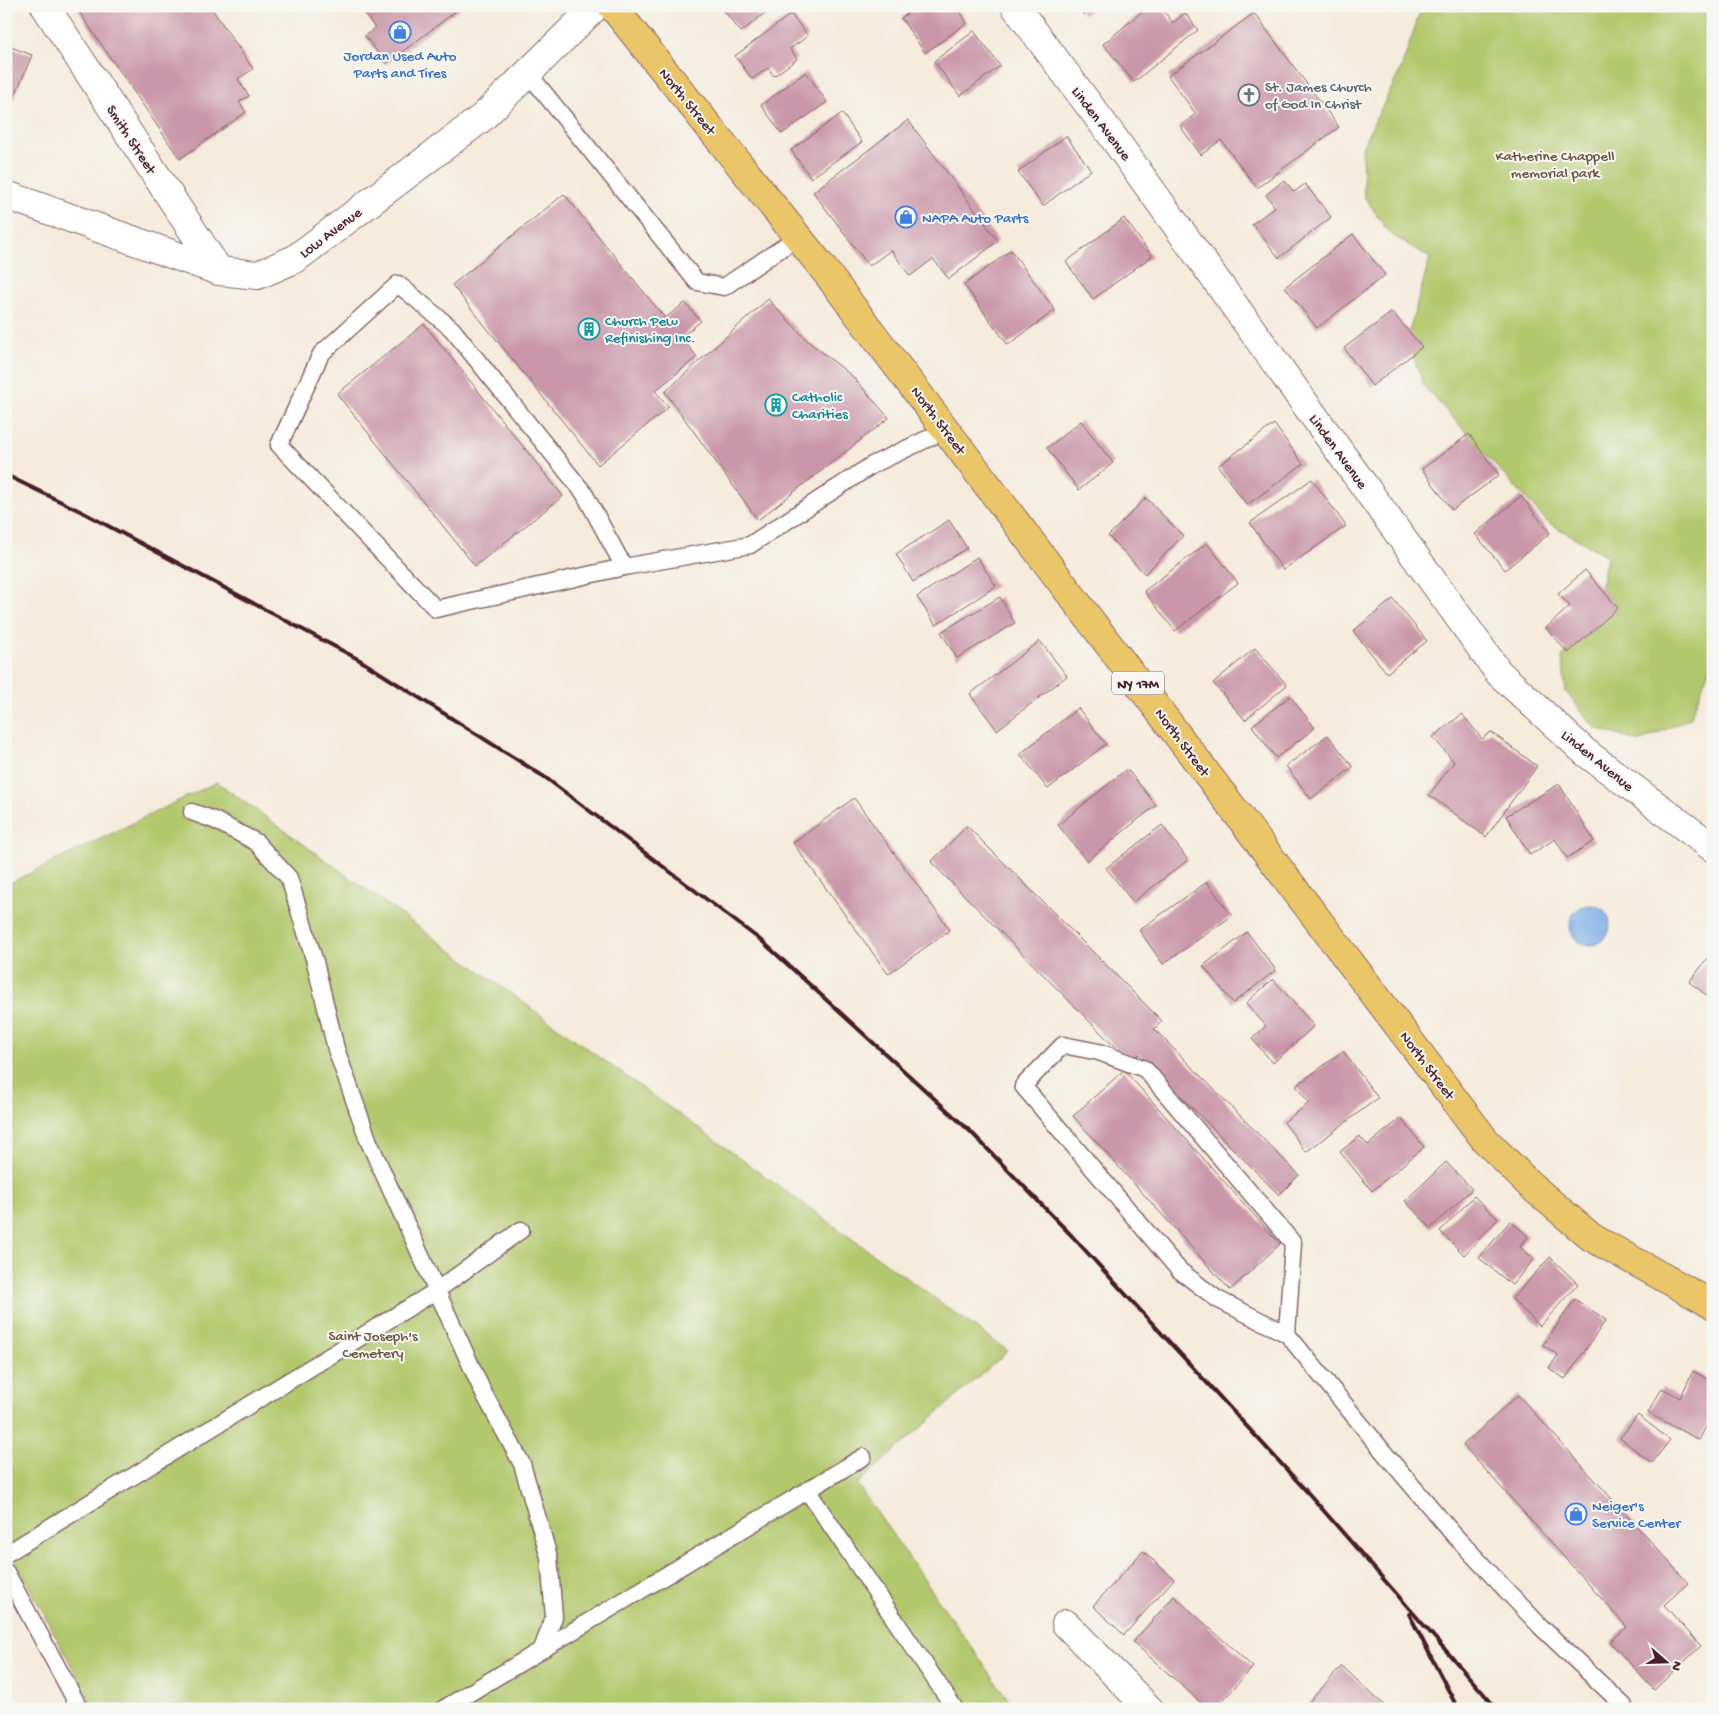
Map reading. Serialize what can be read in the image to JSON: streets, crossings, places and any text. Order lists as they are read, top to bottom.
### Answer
{
  "streets": {
    "main road": ["North Street", "NY 17M"],
    "street": ["Linden Avenue", "Smith Street", "Low Avenue"]
  },
  "crossings": [
    ["Smith Street", "Low Avenue"]
  ],
  "parks": ["Katherine Chappell memorial park", "Saint Joseph's Cemetery"],
  "places": {
    "shop": ["Jordan Used Auto Parts and Tires", "NAPA Auto Parts", "Neiger's Service Center"],
    "church": ["St. James Church of God In Christ"],
    "building": ["Church Pew Refinishing Inc.", "Catholic Charities"]
  },
  "north": "right"
}
